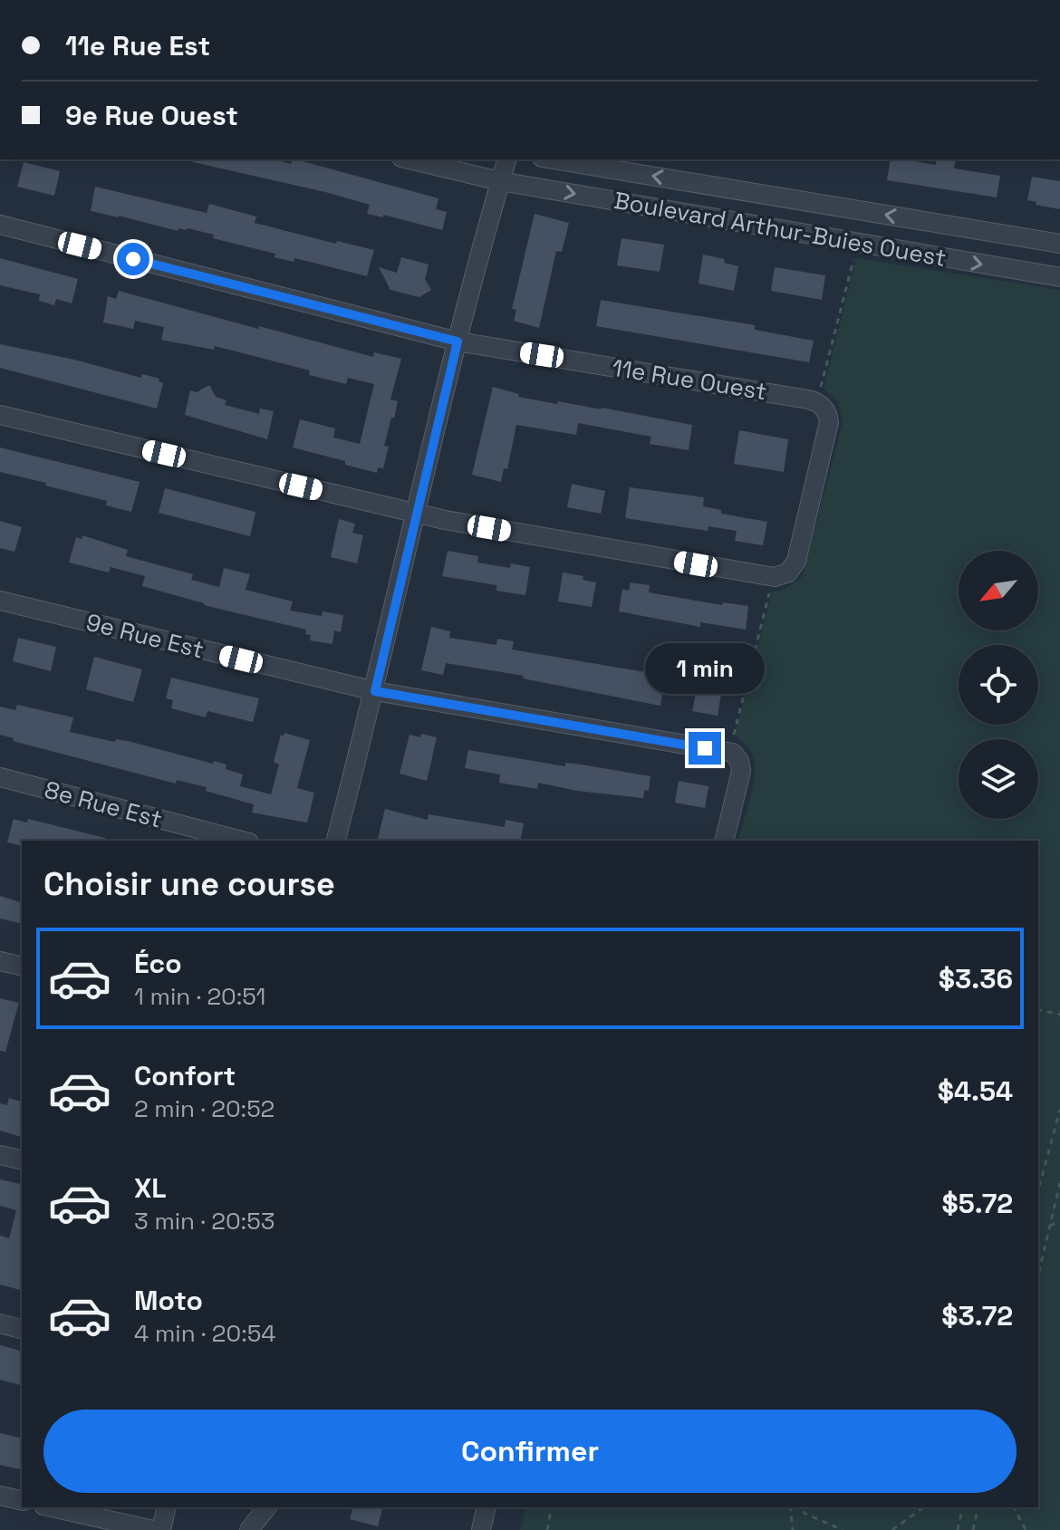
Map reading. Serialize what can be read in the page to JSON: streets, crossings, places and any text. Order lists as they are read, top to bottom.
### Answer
{
  "streets": {
    "street": [
      "Boulevard Arthur-Buies Ouest",
      "11e Rue Ouest",
      "9e Rue Est",
      "8e Rue Est"
    ]
  },
  "north": "bottom left",
  "page": {
    "banner": ["11e Rue Est", "9e Rue Ouest"],
    "bubble": "1 min",
    "heading": "Choisir une course",
    "list": [
      {
        "name": "Éco",
        "note": "1 min · 20:51",
        "value": "$3.36"
      },
      {
        "name": "Confort",
        "note": "2 min · 20:52",
        "value": "$4.54"
      },
      {
        "name": "XL",
        "note": "3 min · 20:53",
        "value": "$5.72"
      },
      {
        "name": "Moto",
        "note": "4 min · 20:54",
        "value": "$3.72"
      }
    ],
    "buttons": "Confirmer"
  }
}
